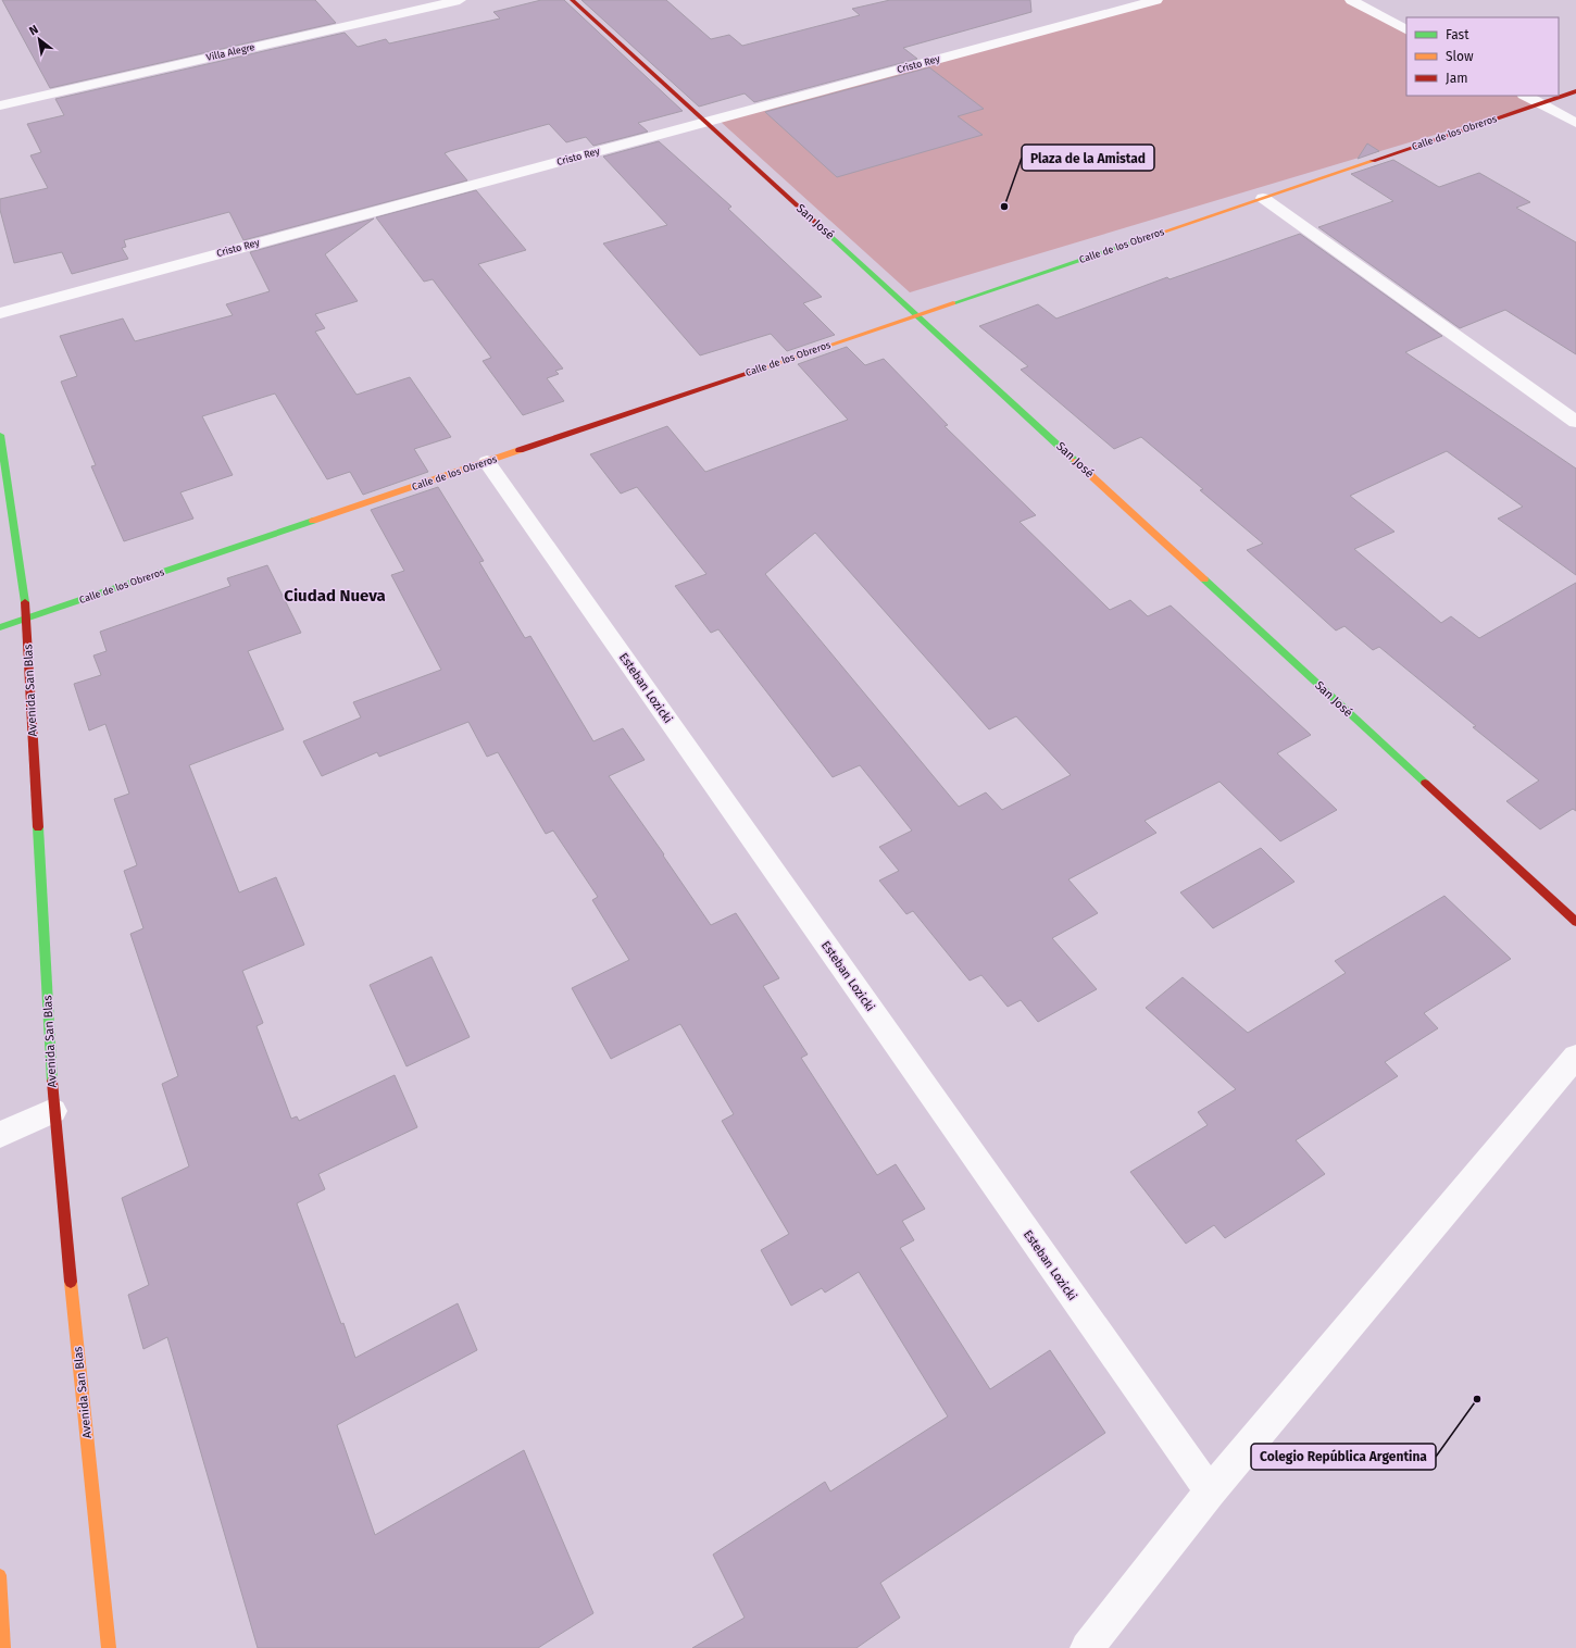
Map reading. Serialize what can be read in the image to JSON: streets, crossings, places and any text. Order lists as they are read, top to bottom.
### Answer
{
  "streets": {
    "street": [
      "Villa Alegre",
      "Cristo Rey",
      "Calle de los Obreros",
      "San José",
      "Esteban Lozicki",
      "Avenida San Blas"
    ]
  },
  "crossings": [
    ["Cristo Rey", "San José"],
    ["Calle de los Obreros", "San José"],
    ["Calle de los Obreros", "Esteban Lozicki"],
    ["Calle de los Obreros", "Avenida San Blas"]
  ],
  "districts": ["Ciudad Nueva"],
  "places": ["Plaza de la Amistad", "Colegio República Argentina"],
  "legend": ["Fast", "Slow", "Jam"],
  "north": "top left"
}
